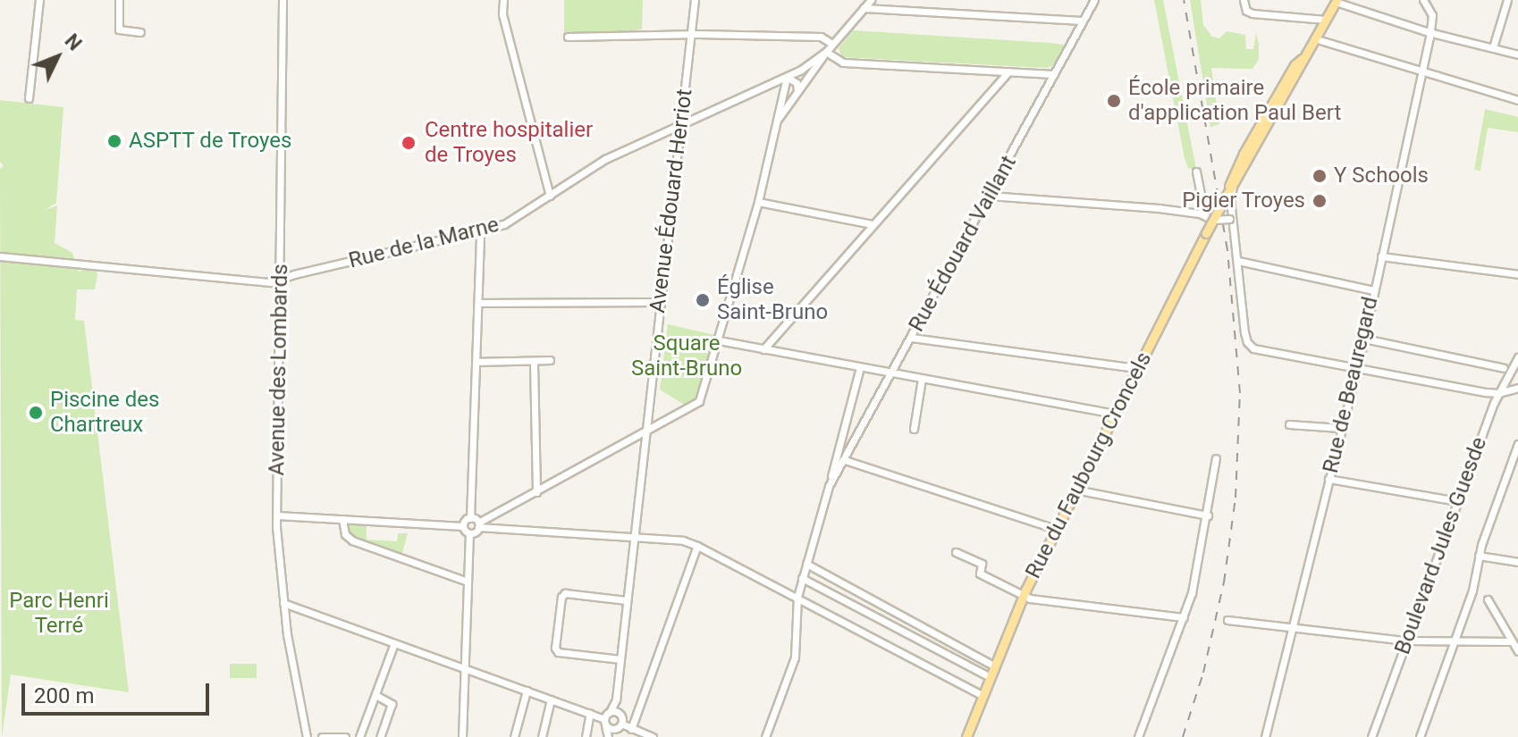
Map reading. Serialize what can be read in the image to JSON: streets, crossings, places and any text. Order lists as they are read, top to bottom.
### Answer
{
  "streets": {
    "main road": ["Rue du Faubourg Croncels"],
    "street": [
      "Avenue Édouard Herriot",
      "Rue de la Marne",
      "Rue Édouard Vaillant",
      "Avenue des Lombards",
      "Rue de Beauregard",
      "Boulevard Jules Guesde"
    ]
  },
  "crossings": [
    ["Avenue Édouard Herriot", "Rue de la Marne"],
    ["Rue de la Marne", "Avenue des Lombards"]
  ],
  "parks": ["Square Saint-Bruno", "Parc Henri Terré"],
  "places": [
    "École primaire d'application Paul Bert",
    "ASPTT de Troyes",
    "Centre hospitalier de Troyes",
    "Y Schools",
    "Pigier Troyes",
    "Église Saint-Bruno",
    "Piscine des Chartreux"
  ],
  "scale_bar": "200 m",
  "north": "top right"
}
